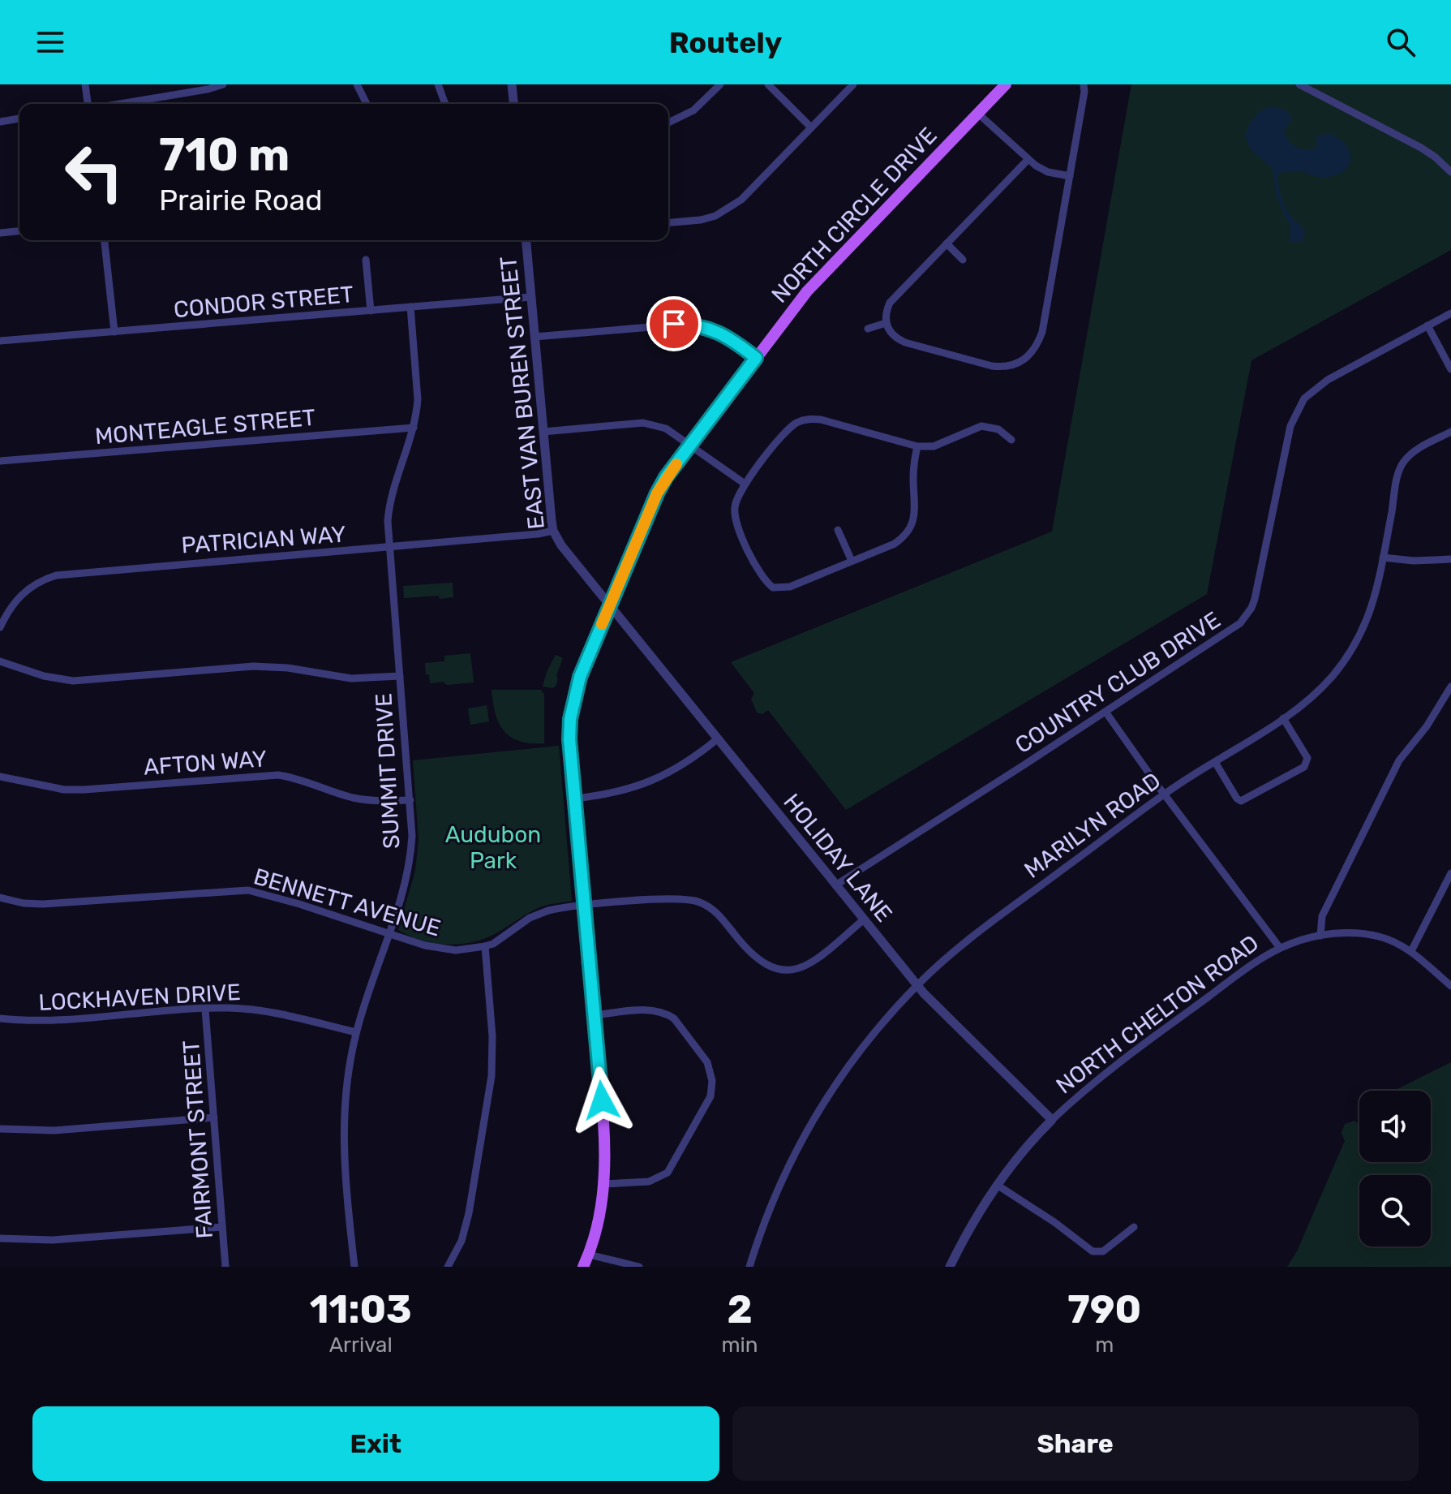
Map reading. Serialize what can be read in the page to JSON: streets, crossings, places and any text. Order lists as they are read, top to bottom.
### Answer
{
  "streets": {
    "main road": ["NORTH CIRCLE DRIVE"],
    "street": [
      "CONDOR STREET",
      "EAST VAN BUREN STREET",
      "MONTEAGLE STREET",
      "PATRICIAN WAY",
      "COUNTRY CLUB DRIVE",
      "AFTON WAY",
      "SUMMIT DRIVE",
      "MARILYN ROAD",
      "HOLIDAY LANE",
      "BENNETT AVENUE",
      "LOCKHAVEN DRIVE",
      "NORTH CHELTON ROAD",
      "FAIRMONT STREET"
    ]
  },
  "crossings": [
    ["NORTH CIRCLE DRIVE", "EAST VAN BUREN STREET"],
    ["NORTH CIRCLE DRIVE", "HOLIDAY LANE"],
    ["NORTH CIRCLE DRIVE", "BENNETT AVENUE"],
    ["CONDOR STREET", "EAST VAN BUREN STREET"],
    ["CONDOR STREET", "SUMMIT DRIVE"],
    ["EAST VAN BUREN STREET", "PATRICIAN WAY"],
    ["EAST VAN BUREN STREET", "HOLIDAY LANE"],
    ["MONTEAGLE STREET", "SUMMIT DRIVE"],
    ["PATRICIAN WAY", "SUMMIT DRIVE"],
    ["COUNTRY CLUB DRIVE", "HOLIDAY LANE"],
    ["AFTON WAY", "SUMMIT DRIVE"],
    ["SUMMIT DRIVE", "BENNETT AVENUE"],
    ["SUMMIT DRIVE", "LOCKHAVEN DRIVE"],
    ["MARILYN ROAD", "HOLIDAY LANE"],
    ["HOLIDAY LANE", "BENNETT AVENUE"],
    ["HOLIDAY LANE", "NORTH CHELTON ROAD"],
    ["LOCKHAVEN DRIVE", "FAIRMONT STREET"]
  ],
  "parks": ["Audubon Park"],
  "page": {
    "header": "Routely",
    "turn": ["710 m", "Prairie Road"],
    "eta": [
      "11:03",
      "Arrival",
      "2",
      "min",
      "790",
      "m"
    ],
    "buttons": ["Exit", "Share"]
  }
}
